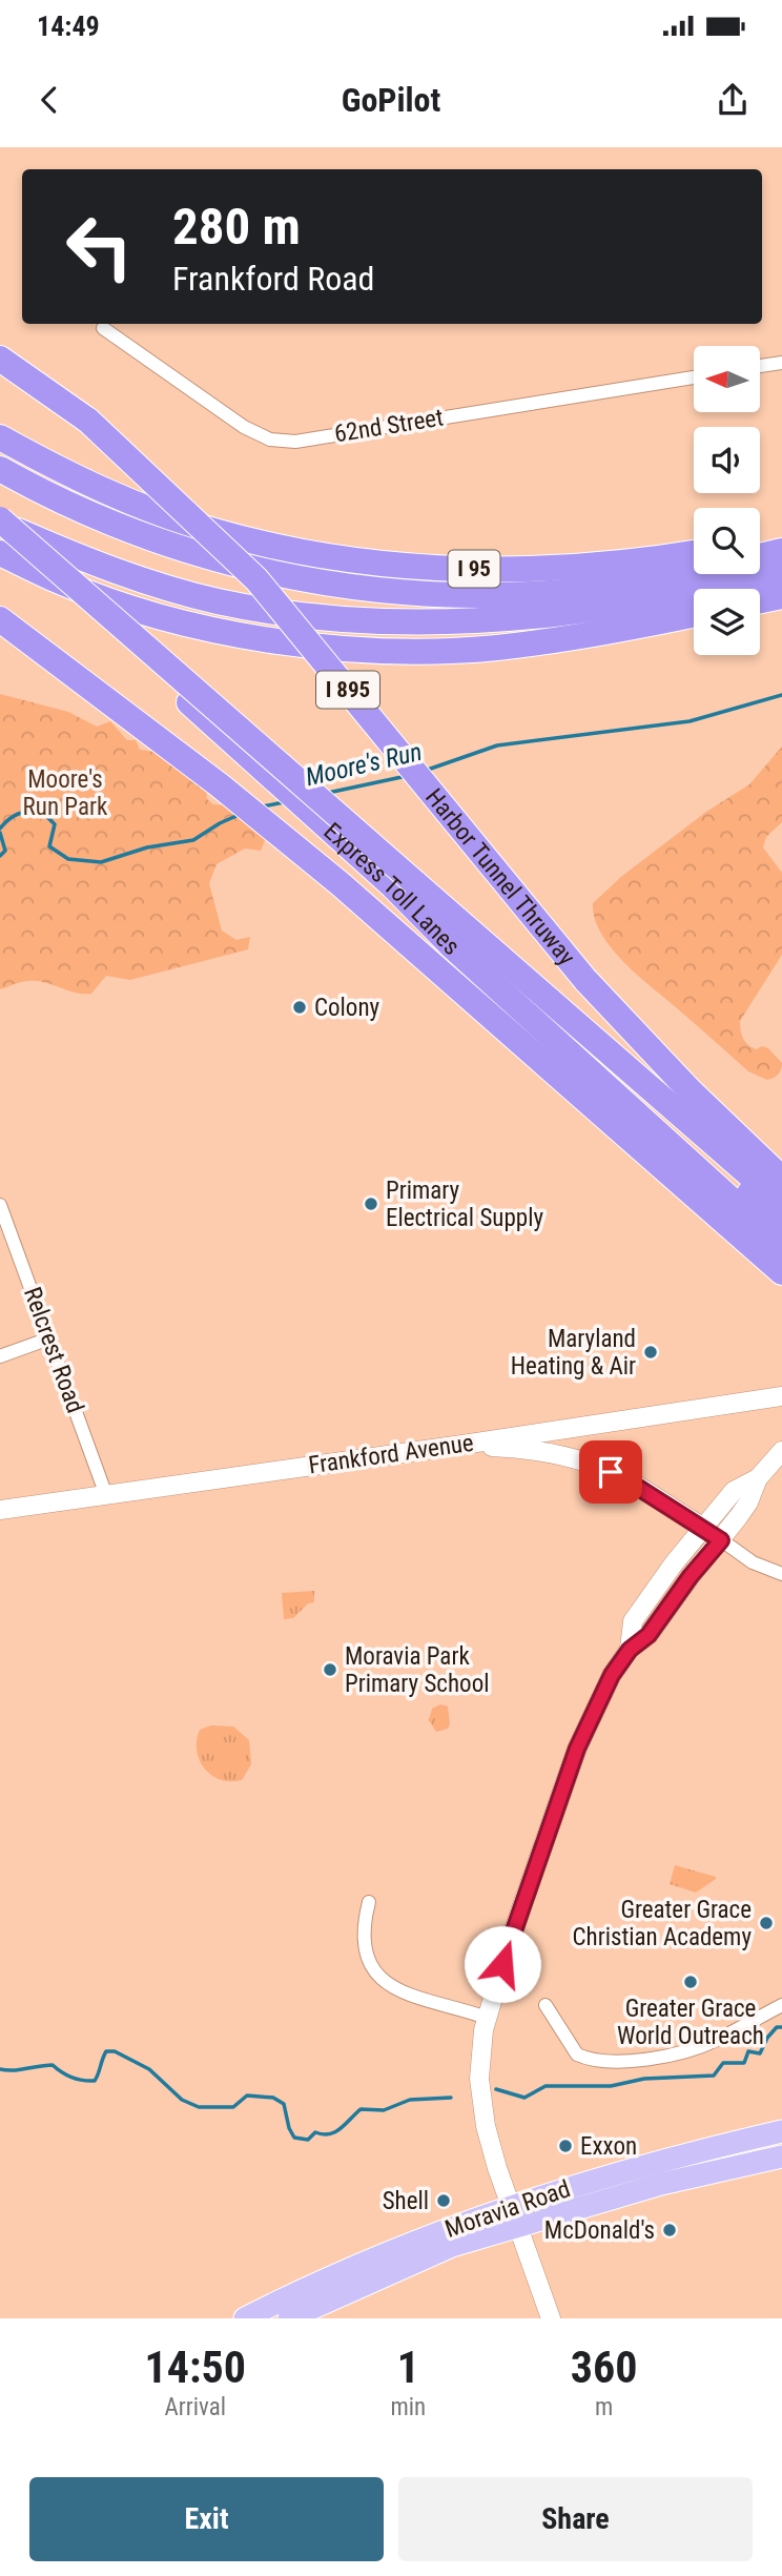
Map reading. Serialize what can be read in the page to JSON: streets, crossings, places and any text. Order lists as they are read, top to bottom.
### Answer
{
  "streets": {
    "highway": [
      "I 95",
      "I 895",
      "Harbor Tunnel Thruway",
      "Express Toll Lanes"
    ],
    "main road": ["Moravia Road"],
    "street": ["62nd Street", "Relcrest Road", "Frankford Avenue"]
  },
  "crossings": [
    ["Relcrest Road", "Frankford Avenue"]
  ],
  "water": ["Moore's Run"],
  "parks": ["Moore's Run Park"],
  "places": [
    "Colony",
    "Primary Electrical Supply",
    "Maryland Heating & Air",
    "Moravia Park Primary School",
    "Greater Grace Christian Academy",
    "Greater Grace World Outreach",
    "Exxon",
    "Shell",
    "McDonald's"
  ],
  "north": "left",
  "page": {
    "status": "14:49",
    "header": "GoPilot",
    "turn": ["280 m", "Frankford Road"],
    "eta": [
      "14:50",
      "Arrival",
      "1",
      "min",
      "360",
      "m"
    ],
    "buttons": ["Exit", "Share"]
  }
}
